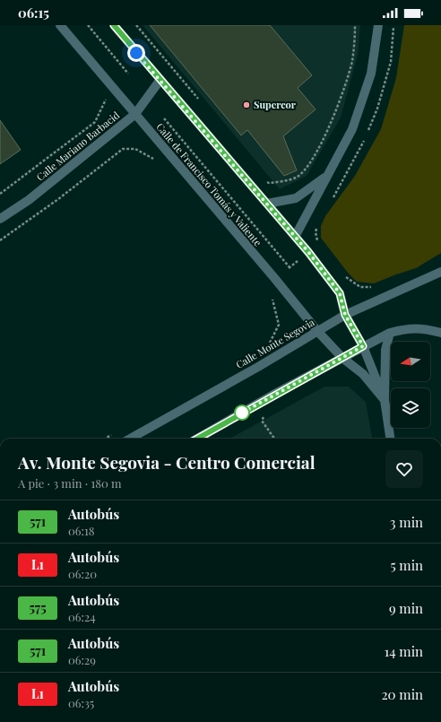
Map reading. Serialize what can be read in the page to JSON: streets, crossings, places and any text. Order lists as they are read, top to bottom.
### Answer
{
  "streets": {
    "street": ["Calle Mariano Barbacid", "Calle de Francisco Tomás y Valiente", "Calle Monte Segovia"]
  },
  "crossings": [
    ["Calle Mariano Barbacid", "Calle de Francisco Tomás y Valiente"],
    ["Calle de Francisco Tomás y Valiente", "Calle Monte Segovia"]
  ],
  "places": ["Supercor"],
  "lines": ["bus line 571"],
  "north": "left",
  "page": {
    "status": "06:15",
    "heading": ["Av. Monte Segovia - Centro Comercial", "A pie · 3 min · 180 m"],
    "list": [
      {
        "mark": "571",
        "name": "Autobús",
        "note": "06:18",
        "value": "3 min"
      },
      {
        "mark": "L1",
        "name": "Autobús",
        "note": "06:20",
        "value": "5 min"
      },
      {
        "mark": "575",
        "name": "Autobús",
        "note": "06:24",
        "value": "9 min"
      },
      {
        "mark": "571",
        "name": "Autobús",
        "note": "06:29",
        "value": "14 min"
      },
      {
        "mark": "L1",
        "name": "Autobús",
        "note": "06:35",
        "value": "20 min"
      }
    ]
  }
}
